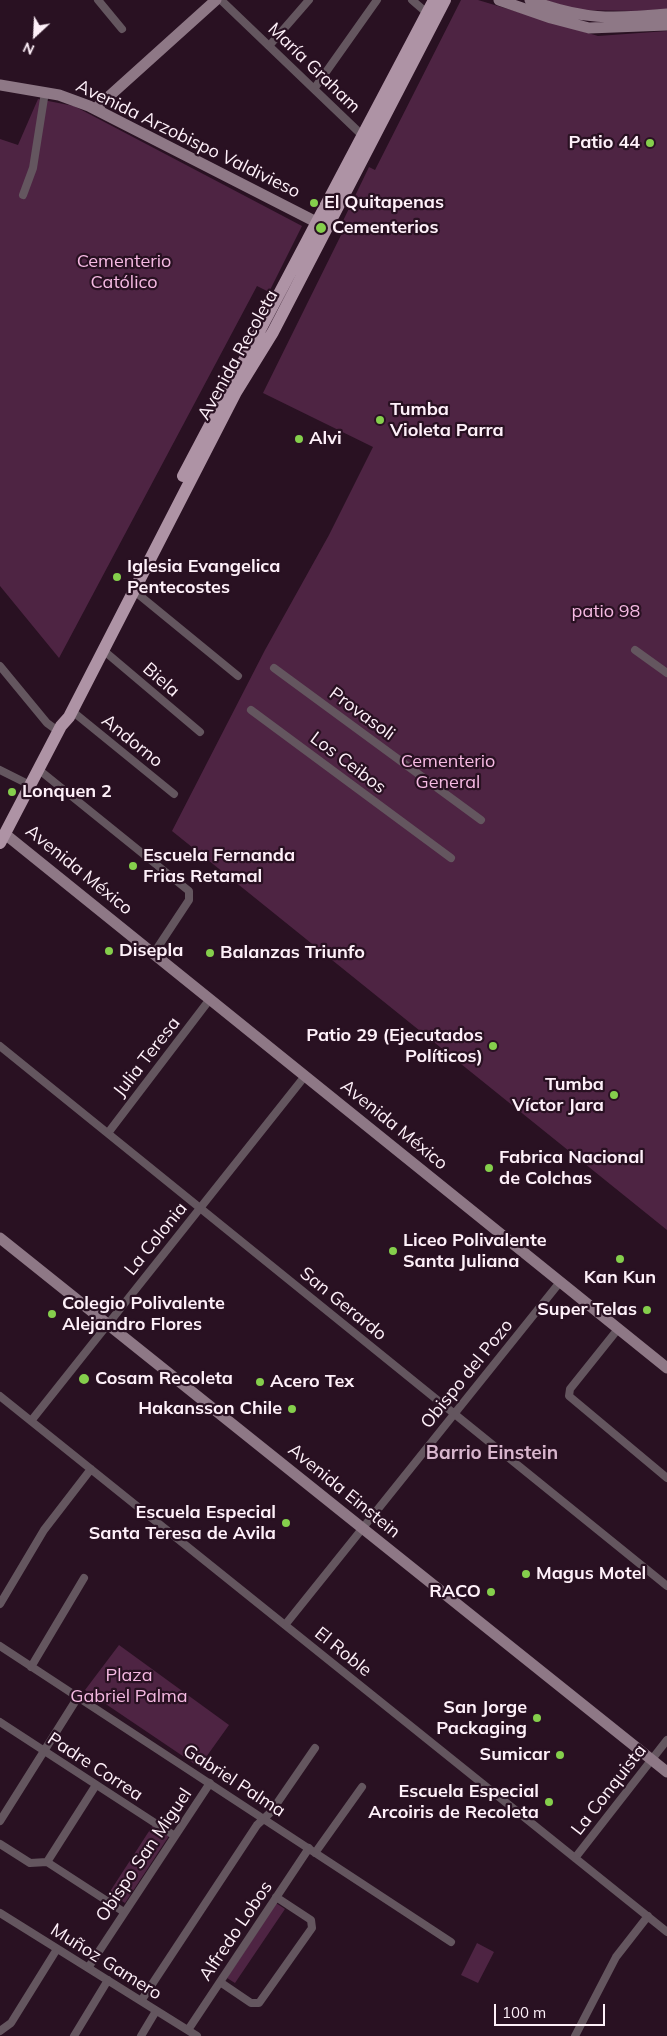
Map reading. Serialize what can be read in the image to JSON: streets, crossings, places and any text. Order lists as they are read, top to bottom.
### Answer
{
  "streets": {
    "main road": [
      "Avenida Arzobispo Valdivieso",
      "Avenida Recoleta",
      "Avenida México",
      "Avenida Einstein"
    ],
    "street": [
      "María Graham",
      "Biela",
      "Provasoli",
      "Andorno",
      "Los Ceibos",
      "Julia Teresa",
      "La Colonia",
      "San Gerardo",
      "Obispo del Pozo",
      "El Roble",
      "Padre Correa",
      "Gabriel Palma",
      "La Conquista",
      "Obispo San Miguel",
      "Alfredo Lobos",
      "Muñoz Gamero"
    ]
  },
  "crossings": [
    ["María Graham", "Avenida Recoleta"],
    ["Avenida Arzobispo Valdivieso", "Avenida Recoleta"],
    ["Avenida Recoleta", "Biela"],
    ["Avenida Recoleta", "Andorno"],
    ["Avenida Recoleta", "Avenida México"],
    ["Avenida México", "Julia Teresa"],
    ["Avenida México", "La Colonia"],
    ["Avenida México", "Obispo del Pozo"],
    ["Julia Teresa", "San Gerardo"],
    ["La Colonia", "San Gerardo"],
    ["La Colonia", "Avenida Einstein"],
    ["La Colonia", "El Roble"],
    ["San Gerardo", "Obispo del Pozo"],
    ["Obispo del Pozo", "Avenida Einstein"],
    ["Obispo del Pozo", "El Roble"],
    ["Avenida Einstein", "La Conquista"],
    ["El Roble", "La Conquista"],
    ["Padre Correa", "Obispo San Miguel"],
    ["Gabriel Palma", "Obispo San Miguel"],
    ["Gabriel Palma", "Alfredo Lobos"],
    ["Obispo San Miguel", "Muñoz Gamero"],
    ["Alfredo Lobos", "Muñoz Gamero"]
  ],
  "districts": ["Barrio Einstein"],
  "parks": [
    "Cementerio Católico",
    "patio 98",
    "Cementerio General",
    "Plaza Gabriel Palma"
  ],
  "places": [
    "Patio 44",
    "El Quitapenas",
    "Cementerios",
    "Tumba Violeta Parra",
    "Alvi",
    "Iglesia Evangelica Pentecostes",
    "Lonquen 2",
    "Escuela Fernanda Frias Retamal",
    "Disepla",
    "Balanzas Triunfo",
    "Patio 29 (Ejecutados Políticos)",
    "Tumba Víctor Jara",
    "Fabrica Nacional de Colchas",
    "Liceo Polivalente Santa Juliana",
    "Kan Kun",
    "Super Telas",
    "Colegio Polivalente Alejandro Flores",
    "Cosam Recoleta",
    "Acero Tex",
    "Hakansson Chile",
    "Escuela Especial Santa Teresa de Avila",
    "Magus Motel",
    "RACO",
    "San Jorge Packaging",
    "Sumicar",
    "Escuela Especial Arcoiris de Recoleta"
  ],
  "scale_bar": "100 m",
  "north": "bottom left"
}
